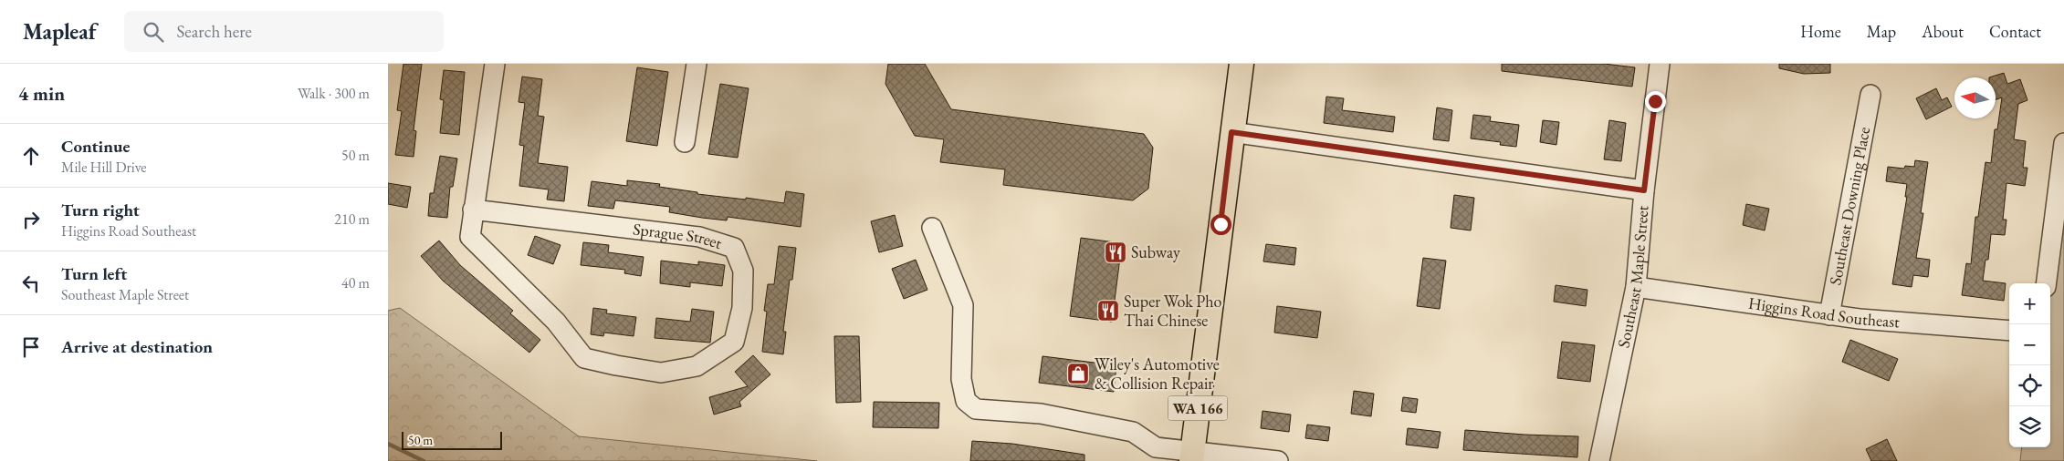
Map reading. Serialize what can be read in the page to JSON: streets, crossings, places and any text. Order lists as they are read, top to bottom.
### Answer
{
  "streets": {
    "main road": ["WA 166"],
    "street": [
      "Southeast Downing Place",
      "Sprague Street",
      "Southeast Maple Street",
      "Higgins Road Southeast"
    ]
  },
  "crossings": [
    ["Southeast Downing Place", "Higgins Road Southeast"],
    ["Southeast Maple Street", "Higgins Road Southeast"]
  ],
  "places": {
    "restaurant": ["Subway", "Super Wok Pho Thai Chinese"],
    "shop": ["Wiley's Automotive & Collision Repair"]
  },
  "scale_bar": "50 m",
  "north": "left",
  "page": {
    "header": "Mapleaf",
    "search": "Search here",
    "nav": [
      "Home",
      "Map",
      "About",
      "Contact"
    ],
    "heading": ["4 min", "Walk · 300 m"],
    "list": [
      ["Continue", "Mile Hill Drive", "50 m"],
      ["Turn right", "Higgins Road Southeast", "210 m"],
      ["Turn left", "Southeast Maple Street", "40 m"],
      "Arrive at destination"
    ],
    "map_buttons": ["+", "−"],
    "scale": "50 m"
  }
}
